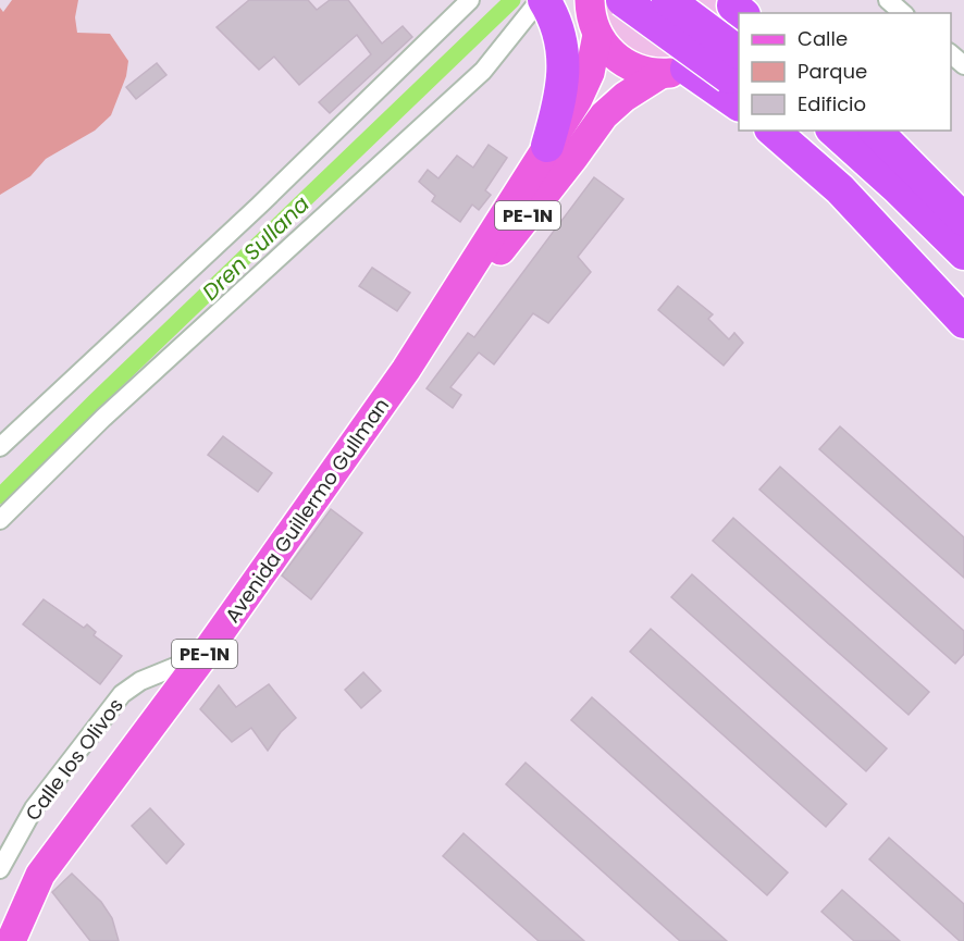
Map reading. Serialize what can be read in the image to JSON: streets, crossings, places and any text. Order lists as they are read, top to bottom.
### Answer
{
  "streets": {
    "main road": ["PE-1N", "Avenida Guillermo Gullman"],
    "street": ["Calle los Olivos"]
  },
  "crossings": [
    ["PE-1N", "Avenida Guillermo Gullman"],
    ["Avenida Guillermo Gullman", "Calle los Olivos"]
  ],
  "water": ["Dren Sullana"],
  "legend": ["Calle", "Parque", "Edificio"]
}
